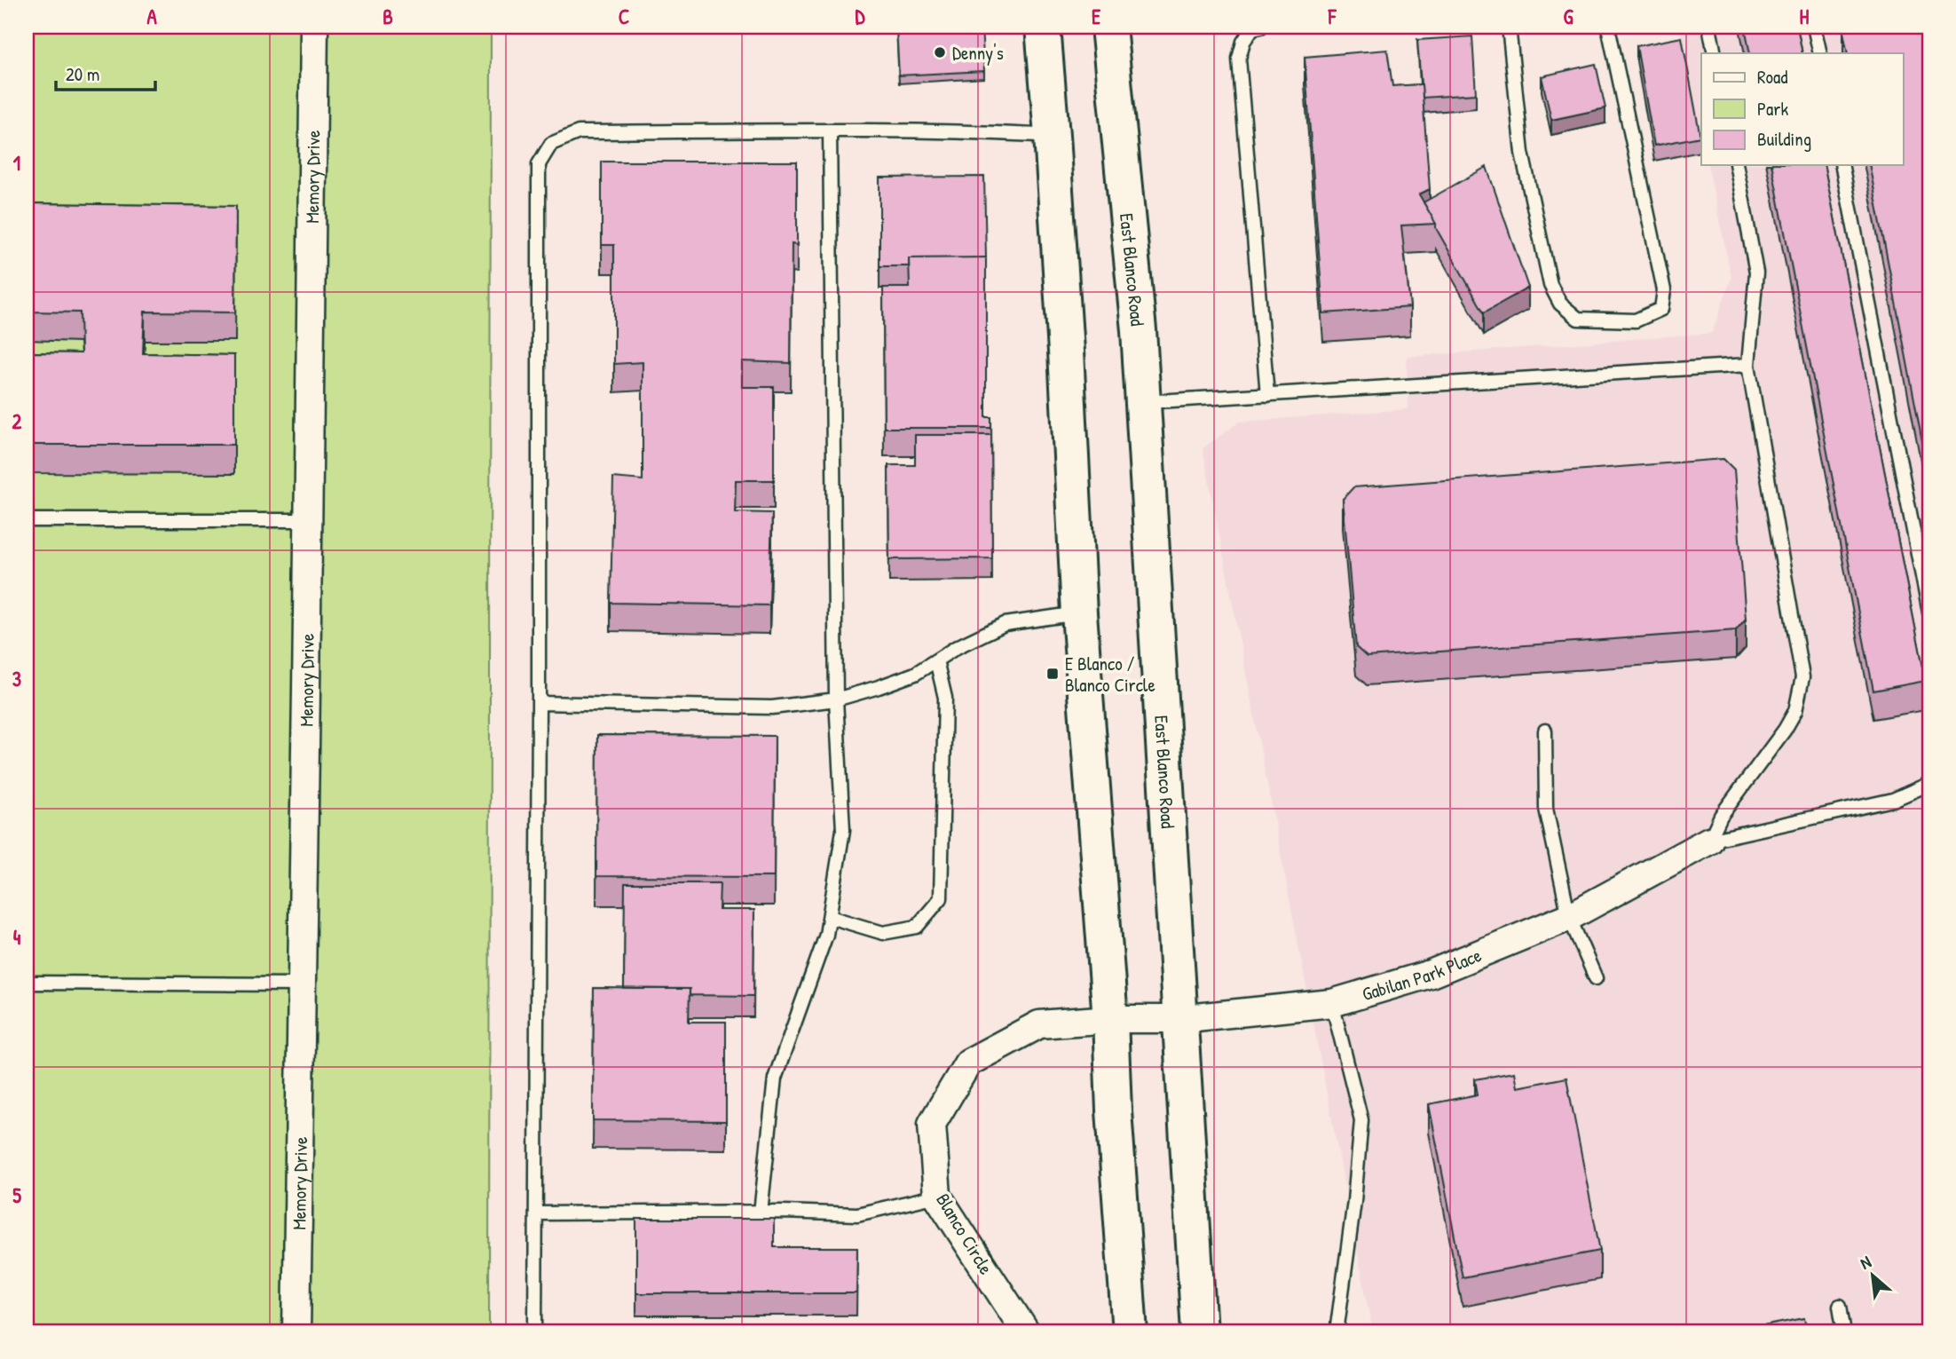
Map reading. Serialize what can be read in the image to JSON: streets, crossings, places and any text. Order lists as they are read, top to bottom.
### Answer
{
  "streets": {
    "highway": ["East Blanco Road"],
    "street": ["Memory Drive", "Gabilan Park Place", "Blanco Circle"]
  },
  "crossings": [
    ["East Blanco Road", "Gabilan Park Place"],
    ["Gabilan Park Place", "Blanco Circle"]
  ],
  "places": {
    "other": ["Denny's"],
    "transit": ["E Blanco / Blanco Circle"]
  },
  "legend": ["Road", "Park", "Building"],
  "scale_bar": "20 m",
  "north": "top left",
  "grid": {
    "columns": [
      "A",
      "B",
      "C",
      "D",
      "E",
      "F",
      "G",
      "H"
    ],
    "rows": [
      "1",
      "2",
      "3",
      "4",
      "5"
    ]
  }
}
